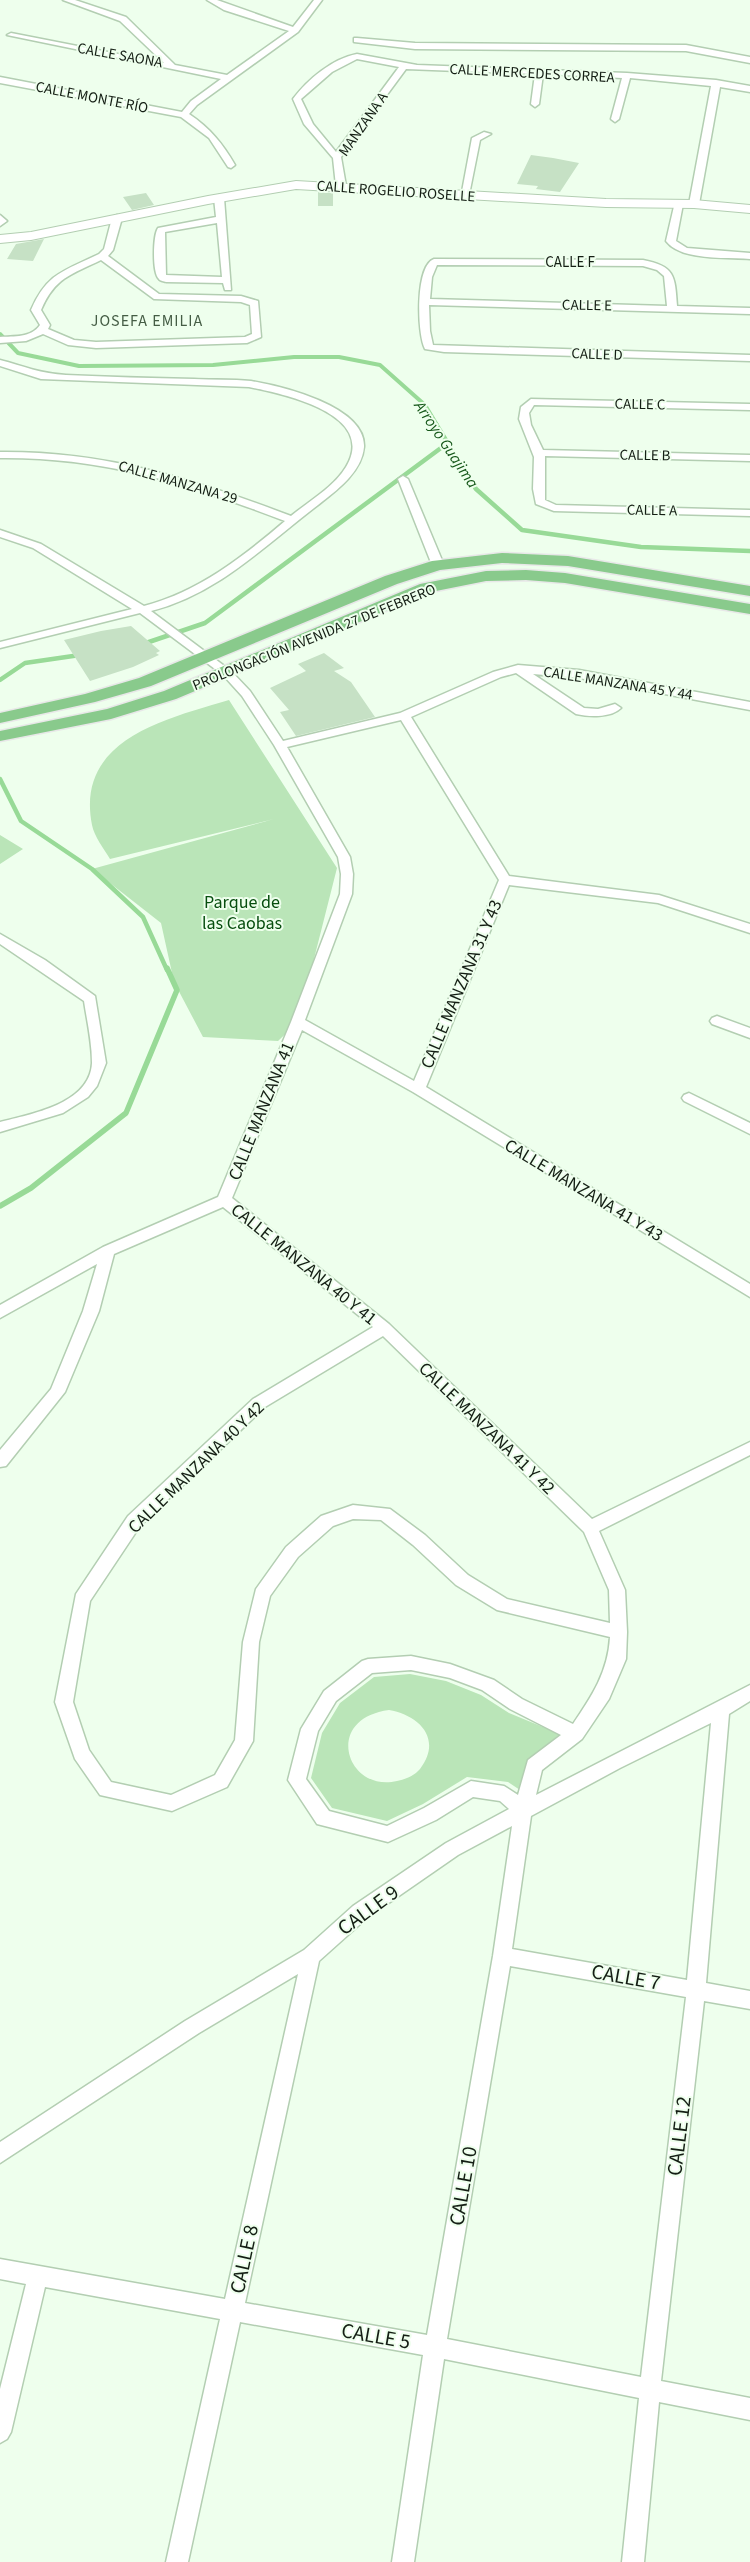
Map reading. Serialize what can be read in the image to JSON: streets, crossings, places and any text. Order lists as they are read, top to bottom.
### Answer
{
  "streets": {
    "main road": ["PROLONGACIÓN AVENIDA 27 DE FEBRERO"],
    "street": [
      "CALLE SAONA",
      "CALLE MERCEDES CORREA",
      "CALLE MONTE RÍO",
      "MANZANA A",
      "CALLE ROGELIO ROSELLE",
      "CALLE F",
      "CALLE E",
      "CALLE D",
      "CALLE C",
      "CALLE B",
      "CALLE MANZANA 29",
      "CALLE A",
      "CALLE MANZANA 45 Y 44",
      "CALLE MANZANA 31 Y 43",
      "CALLE MANZANA 41",
      "CALLE MANZANA 41 Y 43",
      "CALLE MANZANA 40 Y 41",
      "CALLE MANZANA 41 Y 42",
      "CALLE MANZANA 40 Y 42",
      "CALLE 9",
      "CALLE 7",
      "CALLE 12",
      "CALLE 10",
      "CALLE 8",
      "CALLE 5"
    ]
  },
  "crossings": [
    ["CALLE MERCEDES CORREA", "MANZANA A"],
    ["MANZANA A", "CALLE ROGELIO ROSELLE"],
    ["CALLE F", "CALLE E"],
    ["CALLE F", "CALLE D"],
    ["CALLE E", "CALLE D"],
    ["CALLE C", "CALLE B"],
    ["CALLE C", "CALLE A"],
    ["CALLE B", "CALLE A"],
    ["PROLONGACIÓN AVENIDA 27 DE FEBRERO", "CALLE MANZANA 41"],
    ["CALLE MANZANA 45 Y 44", "CALLE MANZANA 41"],
    ["CALLE MANZANA 31 Y 43", "CALLE MANZANA 41 Y 43"],
    ["CALLE MANZANA 41", "CALLE MANZANA 41 Y 43"],
    ["CALLE MANZANA 41", "CALLE MANZANA 40 Y 41"],
    ["CALLE MANZANA 40 Y 41", "CALLE MANZANA 41 Y 42"],
    ["CALLE MANZANA 40 Y 41", "CALLE MANZANA 40 Y 42"],
    ["CALLE MANZANA 41 Y 42", "CALLE MANZANA 40 Y 42"],
    ["CALLE MANZANA 41 Y 42", "CALLE 10"],
    ["CALLE MANZANA 40 Y 42", "CALLE 10"],
    ["CALLE 9", "CALLE 12"],
    ["CALLE 9", "CALLE 10"],
    ["CALLE 9", "CALLE 8"],
    ["CALLE 7", "CALLE 12"],
    ["CALLE 7", "CALLE 10"],
    ["CALLE 12", "CALLE 5"],
    ["CALLE 10", "CALLE 5"],
    ["CALLE 8", "CALLE 5"]
  ],
  "districts": ["JOSEFA EMILIA"],
  "water": ["Arroyo Guajima"],
  "parks": ["Parque de las Caobas"]
}
